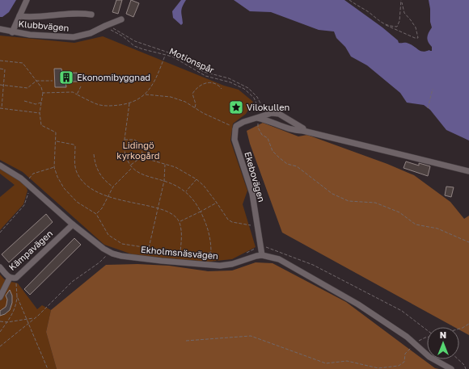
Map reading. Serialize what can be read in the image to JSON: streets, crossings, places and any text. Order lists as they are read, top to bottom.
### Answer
{
  "streets": {
    "street": [
      "Klubbvägen",
      "Ekebovägen",
      "Kämpavägen",
      "Ekholmsnäsvägen"
    ],
    "path": ["Motionspår"]
  },
  "crossings": [
    ["Klubbvägen", "Motionspår"],
    ["Ekebovägen", "Ekholmsnäsvägen"],
    ["Kämpavägen", "Ekholmsnäsvägen"]
  ],
  "parks": ["Lidingö kyrkogård"],
  "places": {
    "building": ["Ekonomibyggnad"],
    "place": ["Vilokullen"]
  },
  "north": "top"
}
